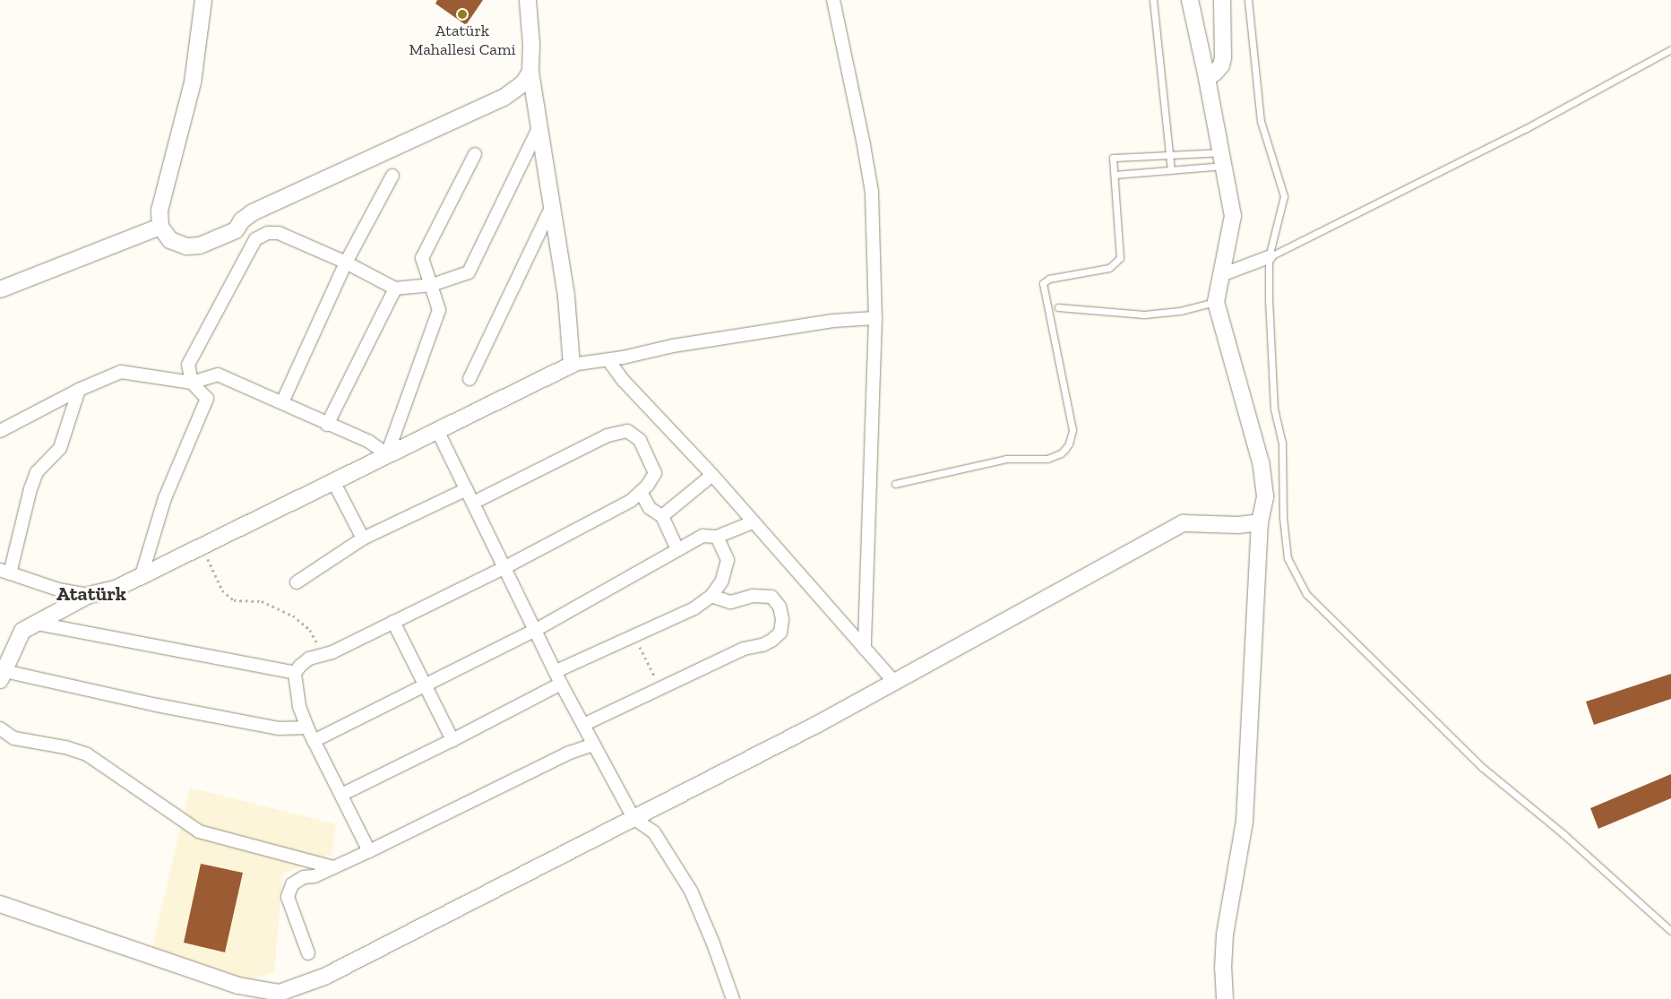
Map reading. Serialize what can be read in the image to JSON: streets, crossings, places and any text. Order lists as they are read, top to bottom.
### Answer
{
  "districts": ["Atatürk"],
  "places": ["Atatürk Mahallesi Cami"]
}
